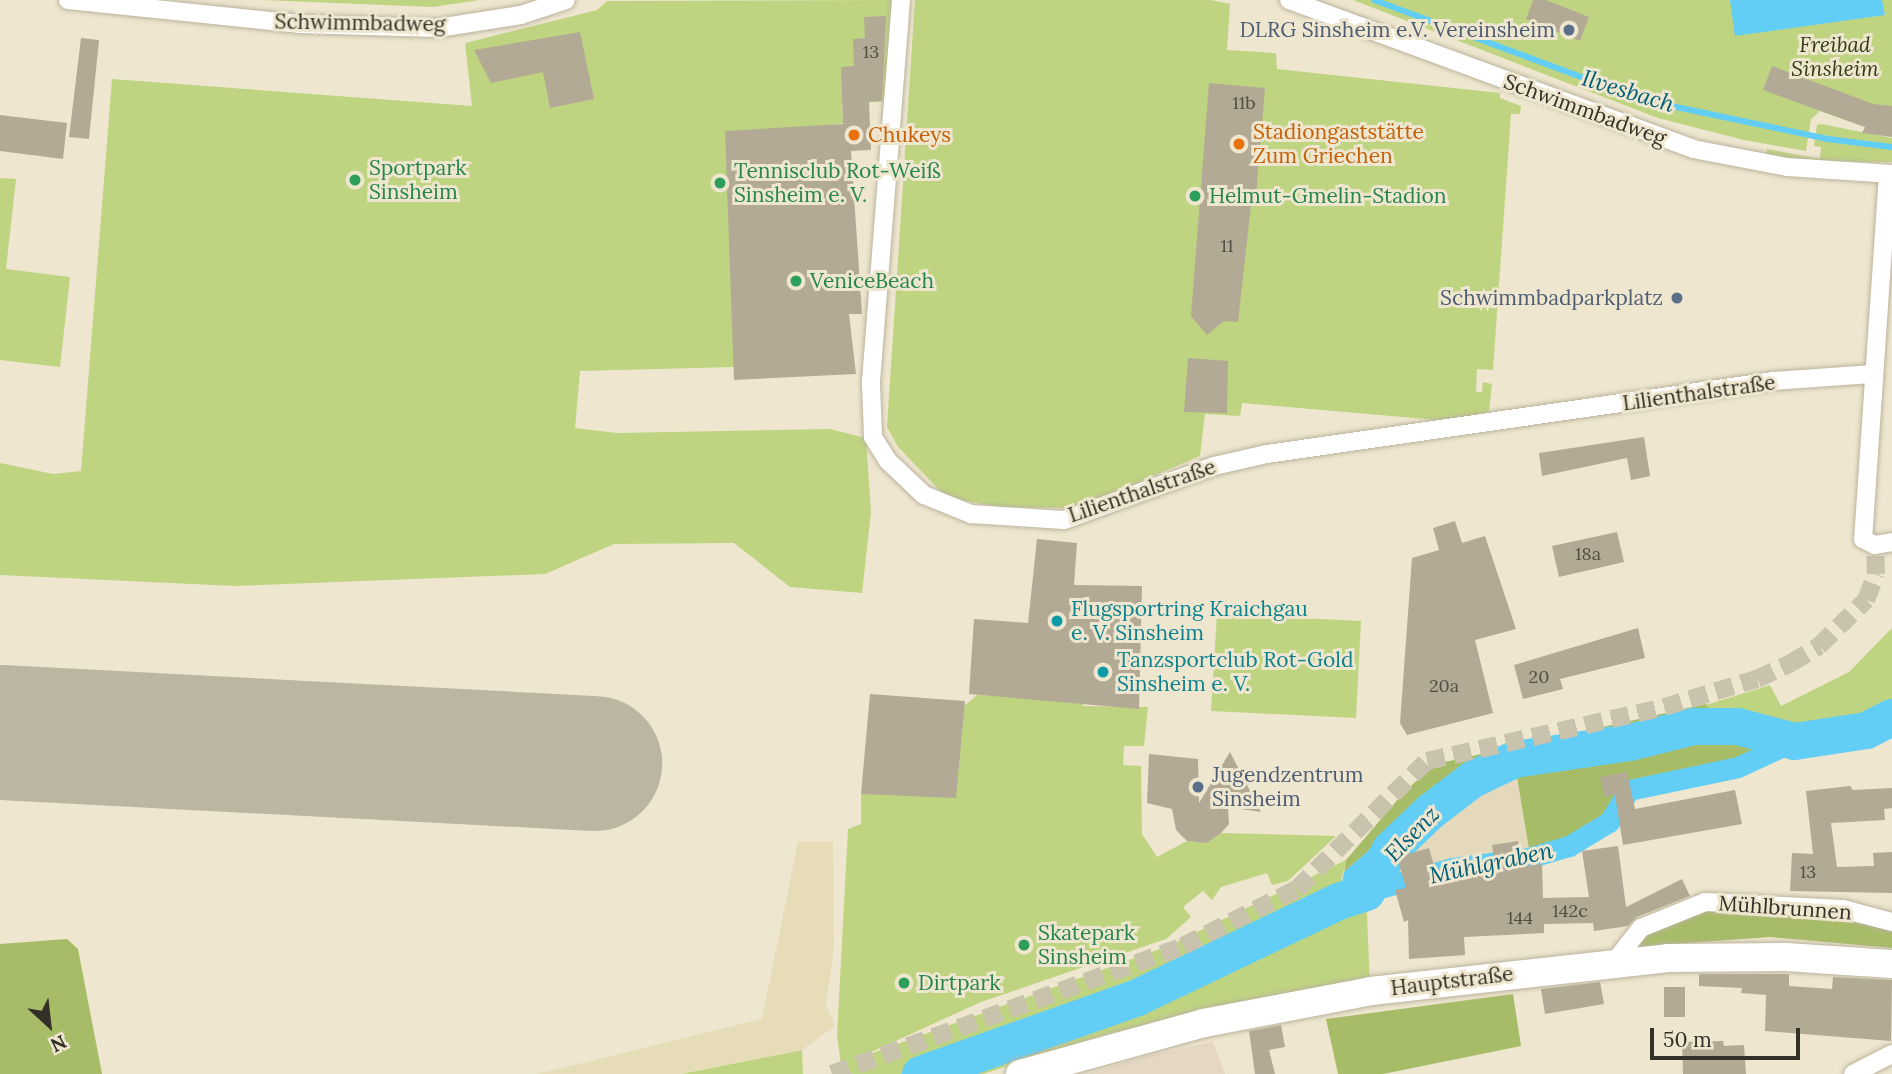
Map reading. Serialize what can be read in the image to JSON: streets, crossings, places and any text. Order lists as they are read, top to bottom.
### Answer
{
  "streets": {
    "main road": ["Hauptstraße"],
    "street": ["Schwimmbadweg", "Lilienthalstraße", "Mühlbrunnen"]
  },
  "crossings": [
    ["Mühlbrunnen", "Hauptstraße"]
  ],
  "water": ["Ilvesbach", "Elsenz", "Mühlgraben"],
  "parks": ["Freibad Sinsheim"],
  "places": [
    "DLRG Sinsheim e.V. Vereinsheim",
    "Chukeys",
    "Stadiongaststätte Zum Griechen",
    "Sportpark Sinsheim",
    "Tennisclub Rot-Weiß Sinsheim e. V.",
    "Helmut-Gmelin-Stadion",
    "VeniceBeach",
    "Schwimmbadparkplatz",
    "Flugsportring Kraichgau e. V. Sinsheim",
    "Tanzsportclub Rot-Gold Sinsheim e. V.",
    "Jugendzentrum Sinsheim",
    "Skatepark Sinsheim",
    "Dirtpark"
  ],
  "house_numbers": [
    "13",
    "11b",
    "11",
    "18a",
    "20",
    "20a",
    "13",
    "142c",
    "144"
  ],
  "scale_bar": "50 m",
  "north": "bottom right"
}
